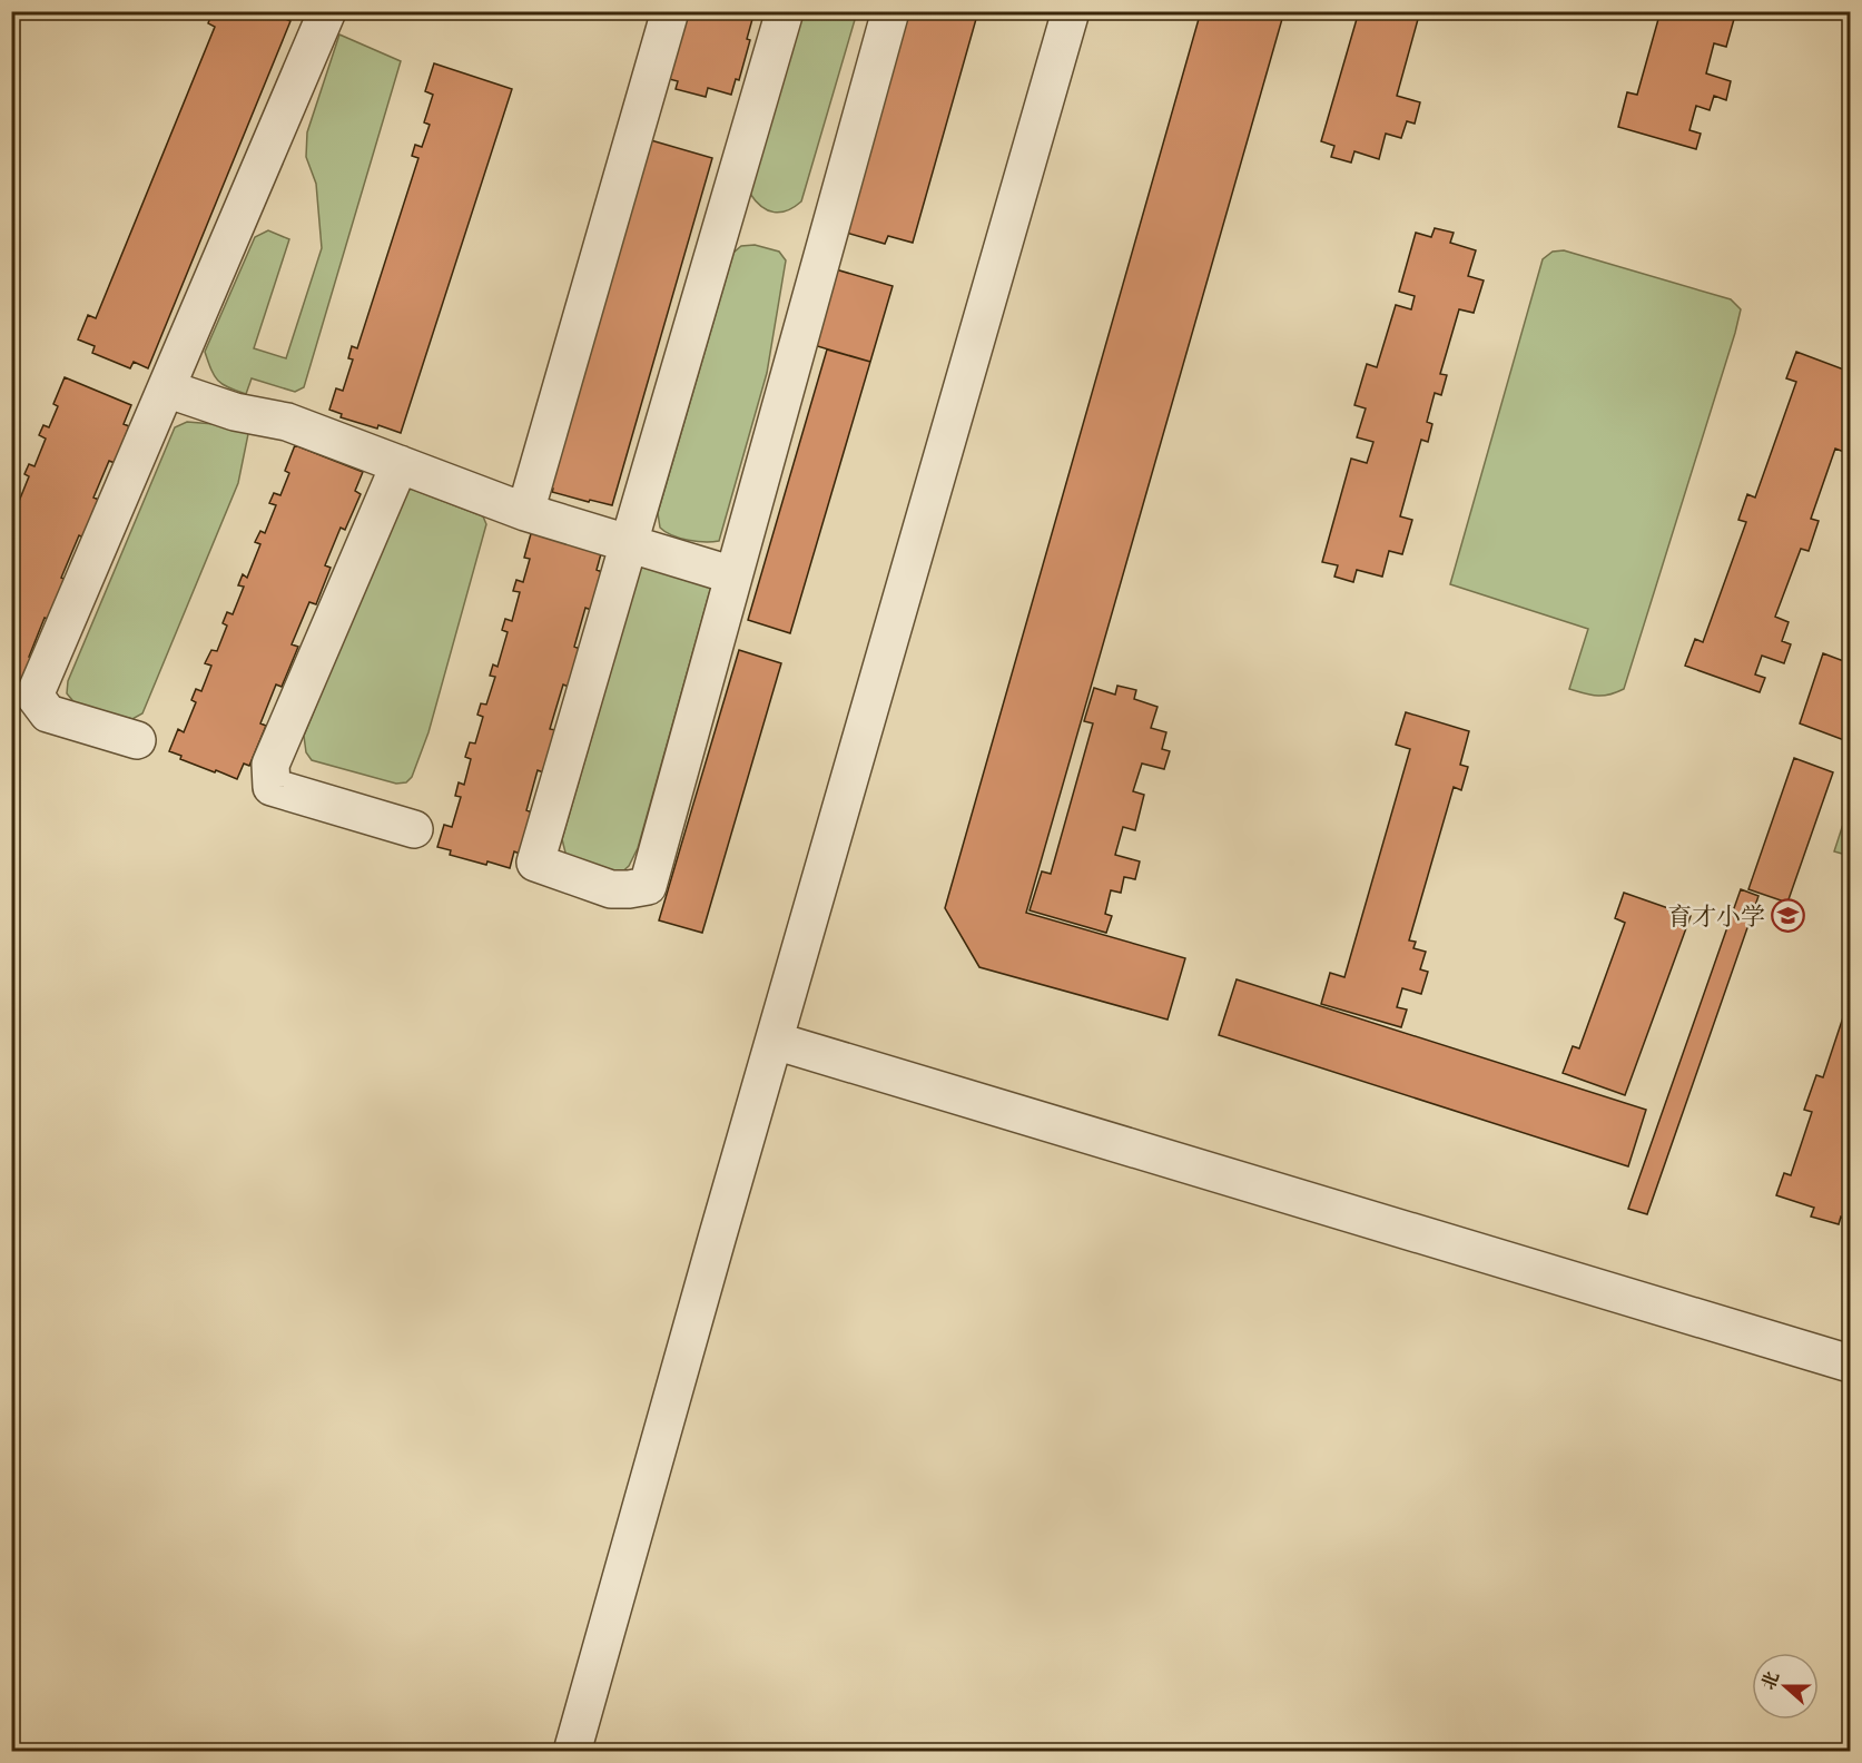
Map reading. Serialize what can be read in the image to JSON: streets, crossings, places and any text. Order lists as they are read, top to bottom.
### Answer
{
  "places": {
    "school or university": ["育才小学"]
  },
  "north": "left"
}
